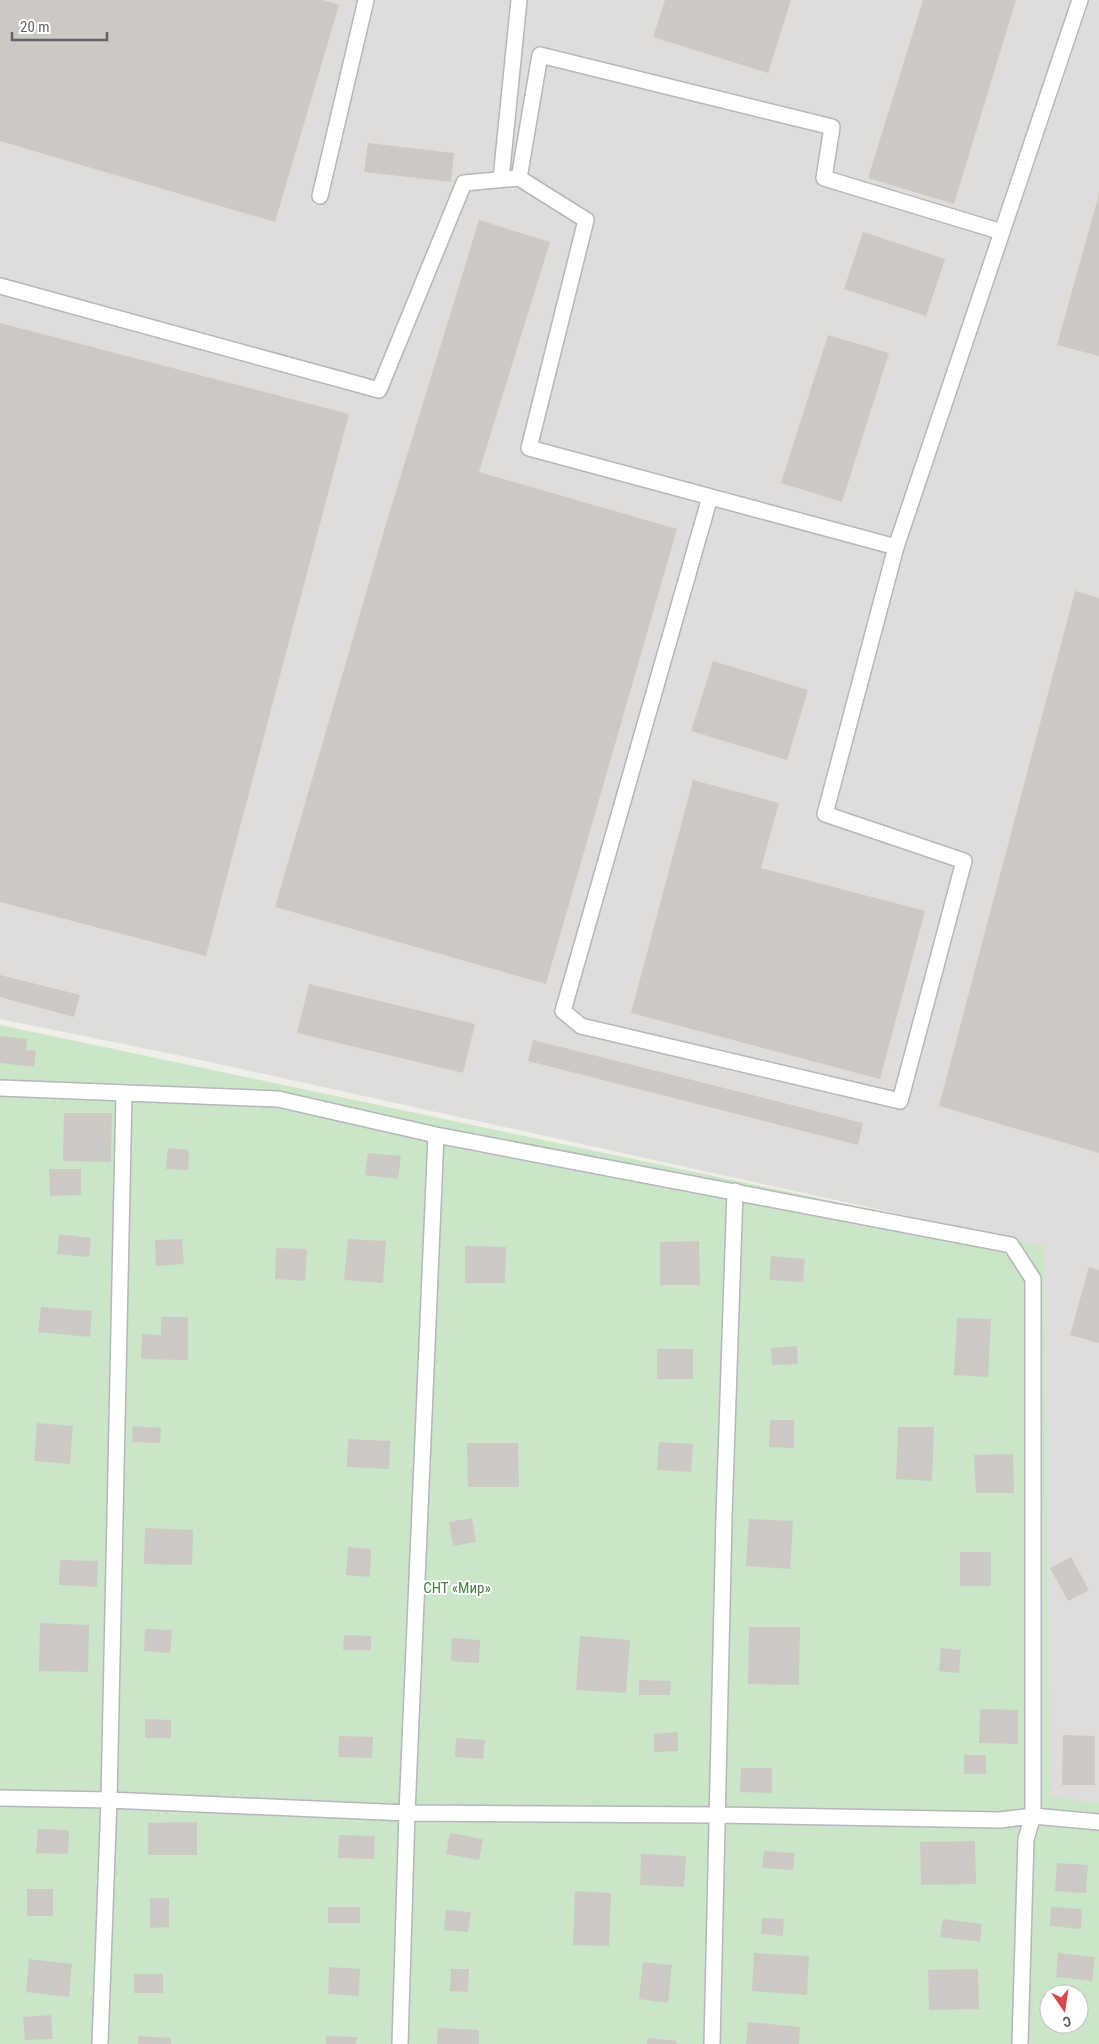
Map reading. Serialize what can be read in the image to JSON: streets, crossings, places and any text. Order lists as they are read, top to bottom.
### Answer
{
  "parks": ["СНТ «Мир»"],
  "scale_bar": "20 m",
  "north": "bottom"
}
